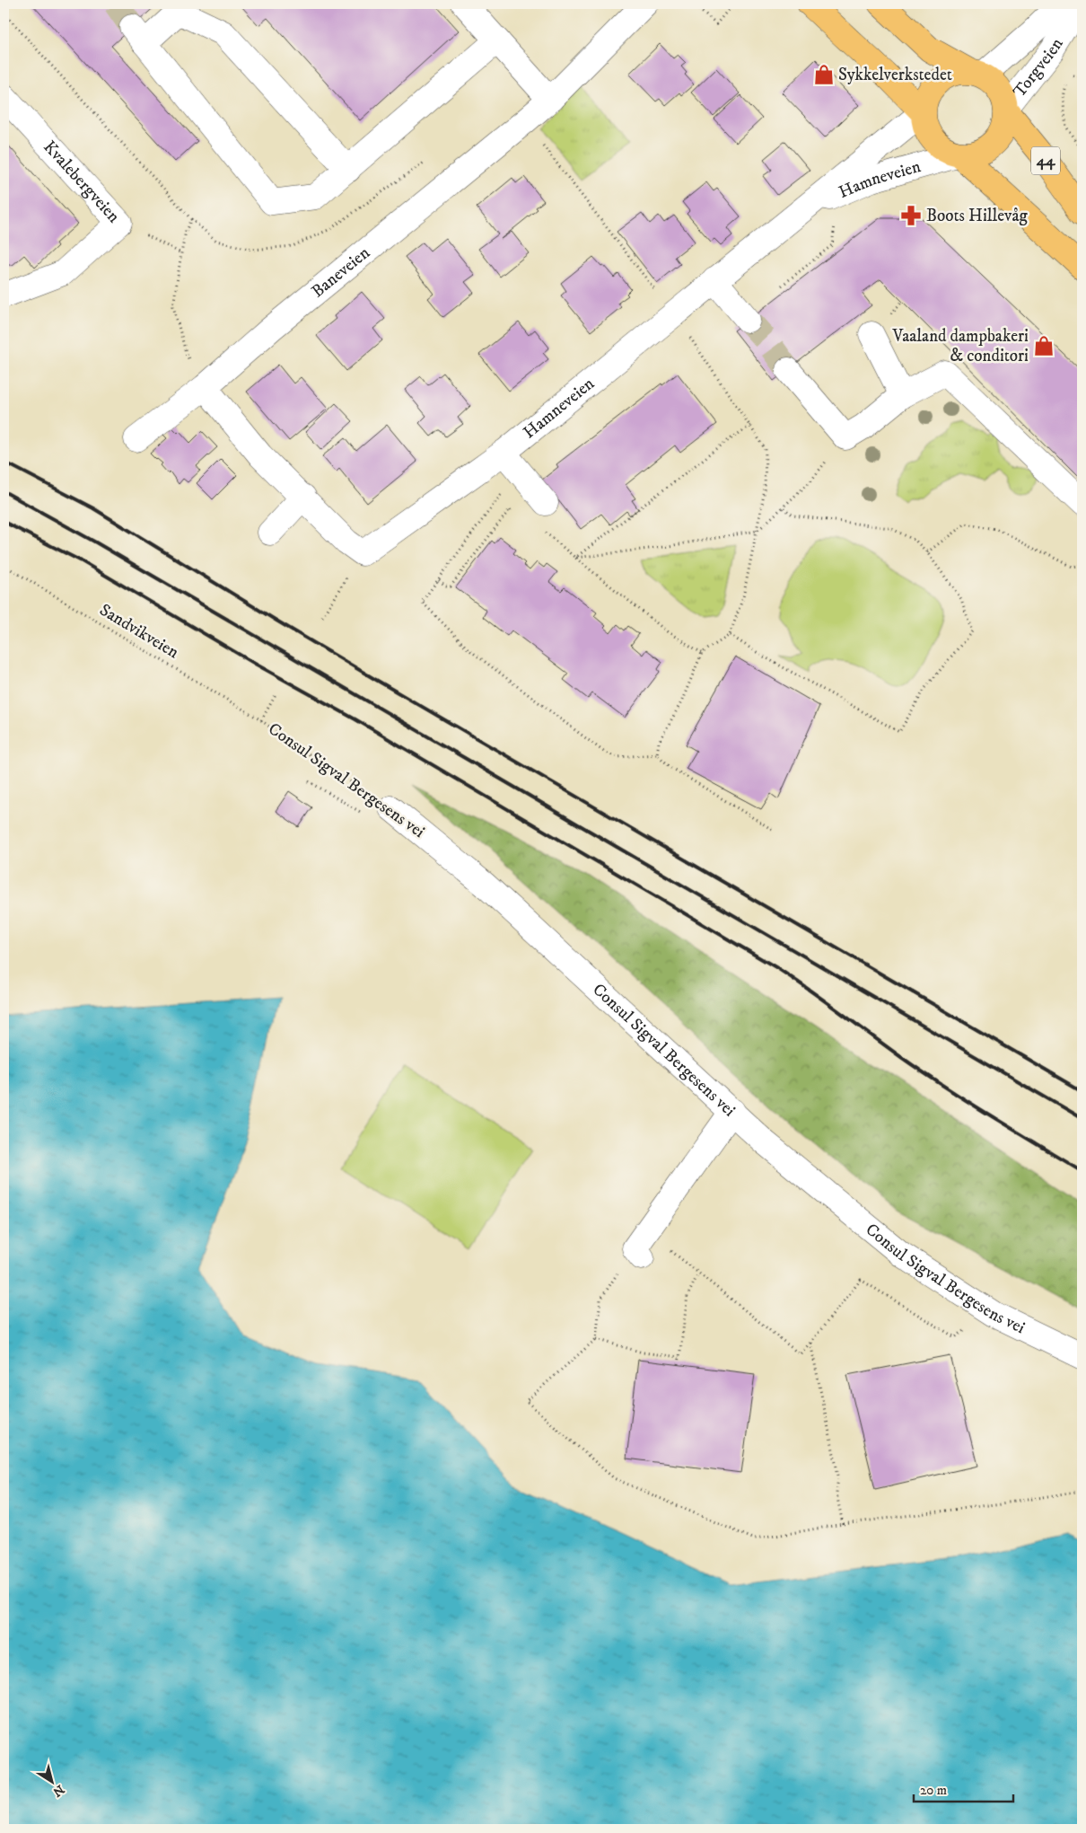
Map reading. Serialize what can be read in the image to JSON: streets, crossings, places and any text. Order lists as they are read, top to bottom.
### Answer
{
  "streets": {
    "main road": ["44"],
    "street": [
      "Torgveien",
      "Hamneveien",
      "Kvalebergveien",
      "Baneveien",
      "Consul Sigval Bergesens vei"
    ],
    "path": ["Sandvikveien"]
  },
  "crossings": [
    ["Torgveien", "44"],
    ["Torgveien", "Hamneveien"],
    ["44", "Hamneveien"],
    ["Sandvikveien", "Consul Sigval Bergesens vei"]
  ],
  "places": {
    "shop": ["Sykkelverkstedet", "Vaaland dampbakeri & conditori"],
    "pharmacy": ["Boots Hillevåg"]
  },
  "scale_bar": "20 m",
  "north": "bottom right"
}
